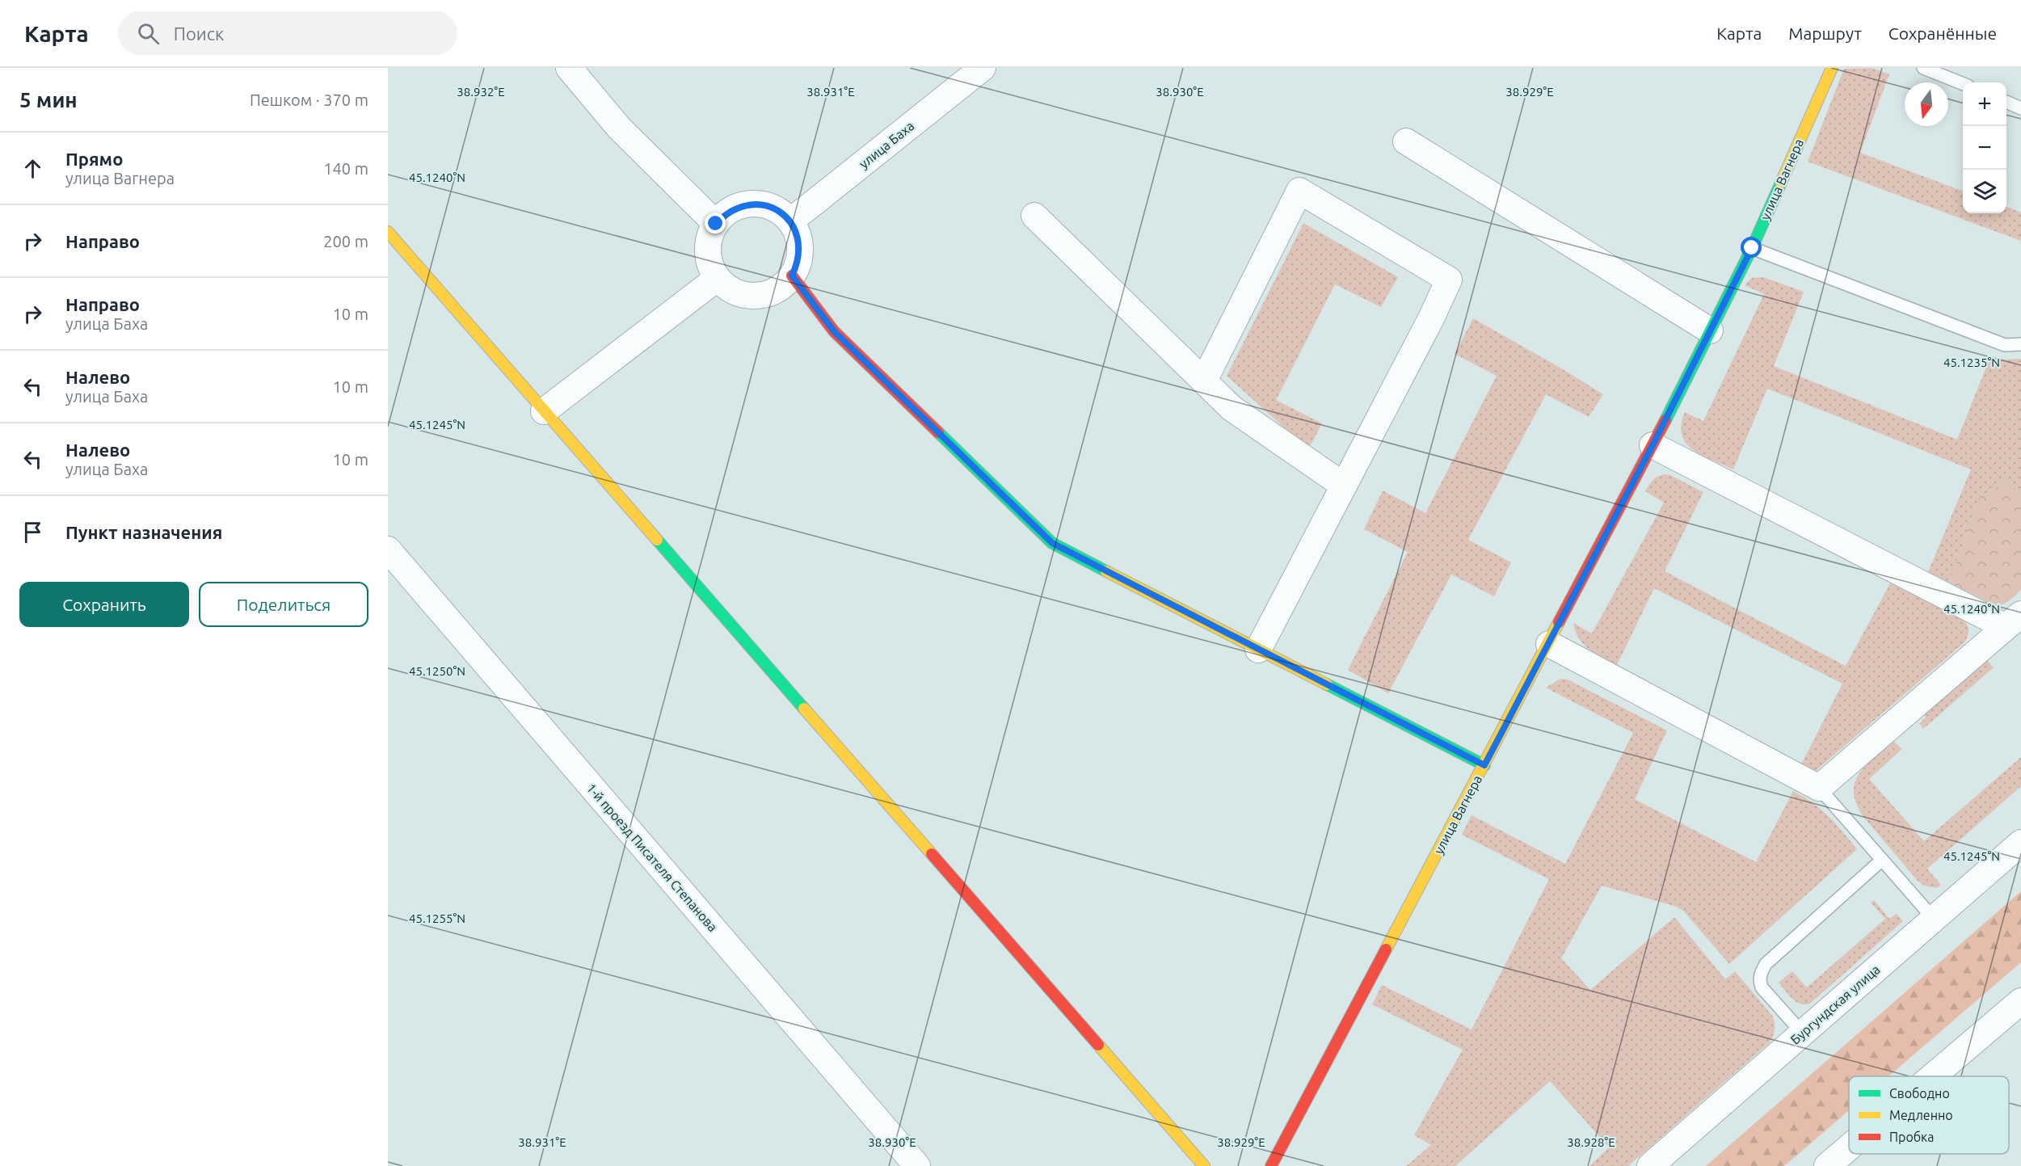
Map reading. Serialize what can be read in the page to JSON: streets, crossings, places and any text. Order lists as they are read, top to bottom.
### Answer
{
  "streets": {
    "street": [
      "улица Баха",
      "улица Вагнера",
      "1-й проезд Писателя Степанова",
      "Бургундская улица"
    ]
  },
  "legend": ["Свободно", "Медленно", "Пробка"],
  "north": "bottom",
  "page": {
    "header": "Карта",
    "search": "Поиск",
    "nav": ["Карта", "Маршрут", "Сохранённые"],
    "heading": ["5 мин", "Пешком · 370 m"],
    "map_buttons": ["+", "−"],
    "list": [
      ["Прямо", "улица Вагнера", "140 m"],
      ["Направо", "200 m"],
      ["Направо", "улица Баха", "10 m"],
      ["Налево", "улица Баха", "10 m"],
      ["Налево", "улица Баха", "10 m"],
      "Пункт назначения"
    ],
    "buttons": ["Сохранить", "Поделиться"]
  },
  "coordinates": [
    "38.932°E",
    "38.931°E",
    "38.930°E",
    "38.929°E",
    "45.1240°N",
    "45.1235°N",
    "45.1245°N",
    "45.1250°N",
    "45.1255°N",
    "38.928°E"
  ]
}
